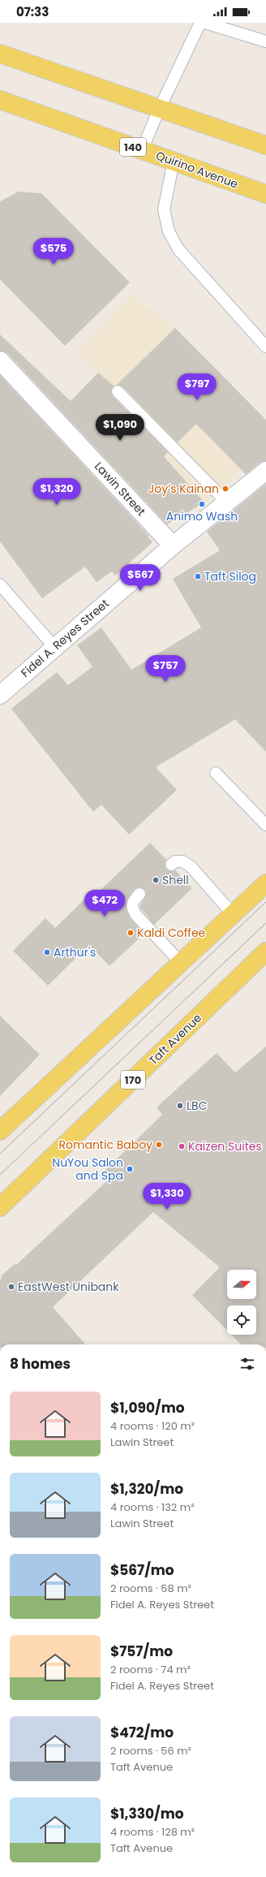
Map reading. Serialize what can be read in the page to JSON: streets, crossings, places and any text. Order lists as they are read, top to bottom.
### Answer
{
  "streets": {
    "main road": [
      "140",
      "Quirino Avenue",
      "Taft Avenue",
      "170"
    ],
    "street": ["Lawin Street", "Fidel A. Reyes Street"]
  },
  "crossings": [
    ["Lawin Street", "Fidel A. Reyes Street"]
  ],
  "places": [
    "Joy’s Kainan",
    "Animo Wash",
    "Taft Silog",
    "Shell",
    "Kaldi Coffee",
    "Arthur's",
    "LBC",
    "Romantic Baboy",
    "Kaizen Suites",
    "NuYou Salon and Spa",
    "EastWest Unibank"
  ],
  "north": "right",
  "page": {
    "status": "07:33",
    "price": [
      "$575",
      "$797",
      "$1,090",
      "$1,320",
      "$567",
      "$757",
      "$472",
      "$1,330"
    ],
    "heading": "8 homes",
    "list": [
      {
        "name": "$1,090/mo",
        "note": "4 rooms · 120 m² · Lawin Street"
      },
      {
        "name": "$1,320/mo",
        "note": "4 rooms · 132 m² · Lawin Street"
      },
      {
        "name": "$567/mo",
        "note": "2 rooms · 58 m² · Fidel A. Reyes Street"
      },
      {
        "name": "$757/mo",
        "note": "2 rooms · 74 m² · Fidel A. Reyes Street"
      },
      {
        "name": "$472/mo",
        "note": "2 rooms · 56 m² · Taft Avenue"
      },
      {
        "name": "$1,330/mo",
        "note": "4 rooms · 128 m² · Taft Avenue"
      }
    ]
  }
}
